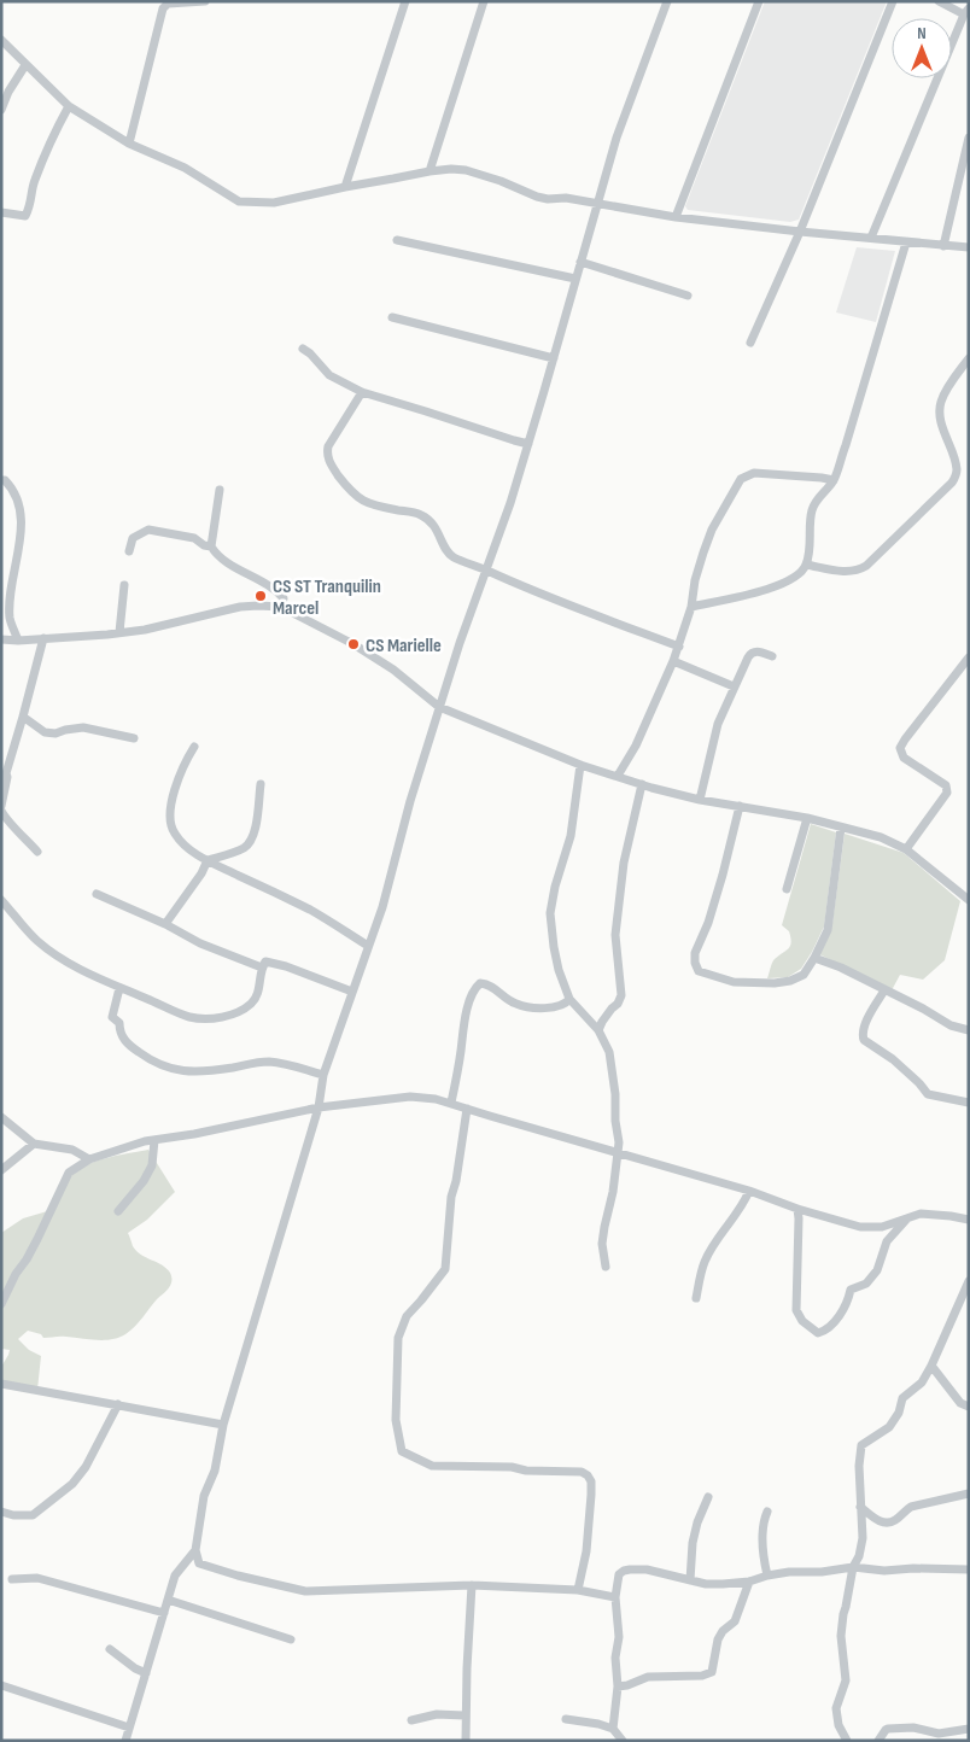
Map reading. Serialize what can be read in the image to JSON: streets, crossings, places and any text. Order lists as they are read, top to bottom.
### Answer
{
  "places": ["CS ST Tranquilin Marcel", "CS Marielle"],
  "north": "top"
}
